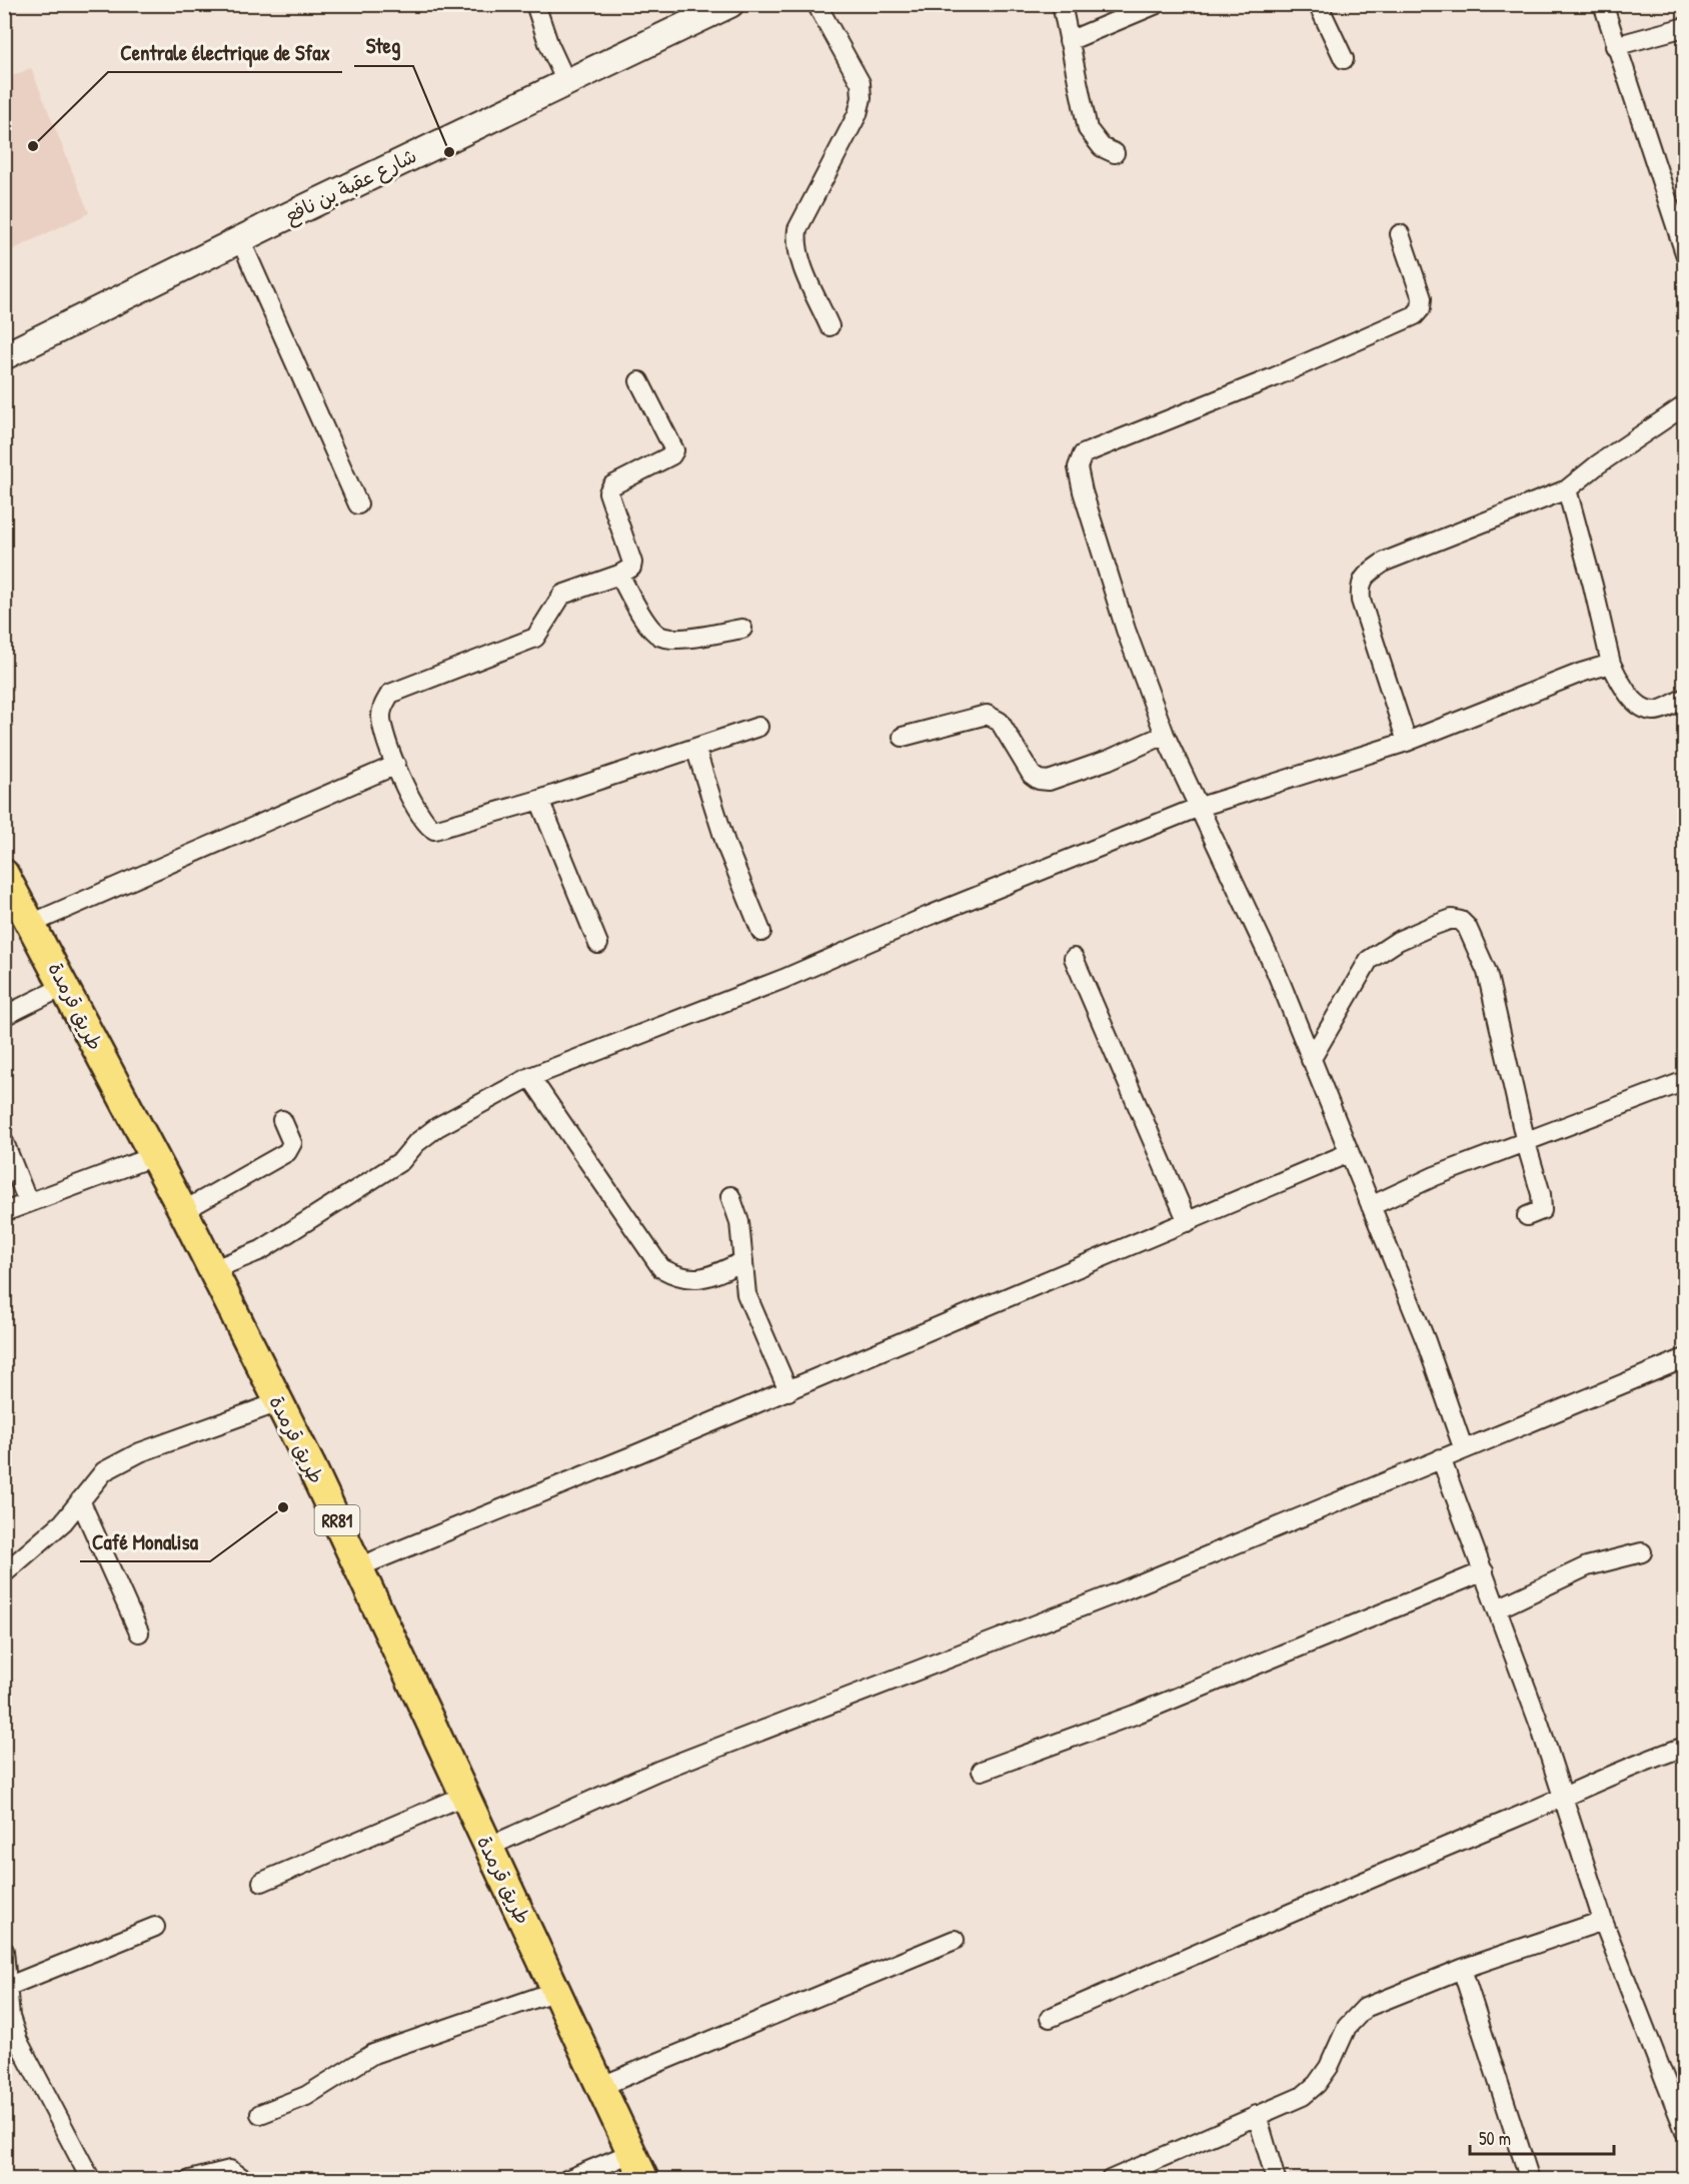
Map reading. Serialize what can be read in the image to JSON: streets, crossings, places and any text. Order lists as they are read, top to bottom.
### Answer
{
  "streets": {
    "main road": ["شارع عقبة بن نافع", "طريق قرمدة", "RR81"]
  },
  "places": ["Centrale électrique de Sfax", "Steg", "Café Monalisa"],
  "scale_bar": "50 m"
}
